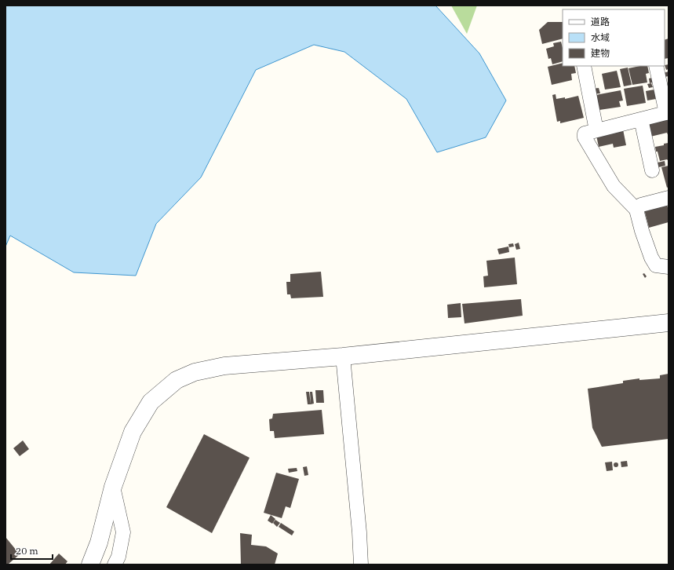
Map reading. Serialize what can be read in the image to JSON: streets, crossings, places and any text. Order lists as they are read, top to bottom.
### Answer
{
  "legend": ["道路", "水域", "建物"],
  "scale_bar": "20 m"
}
